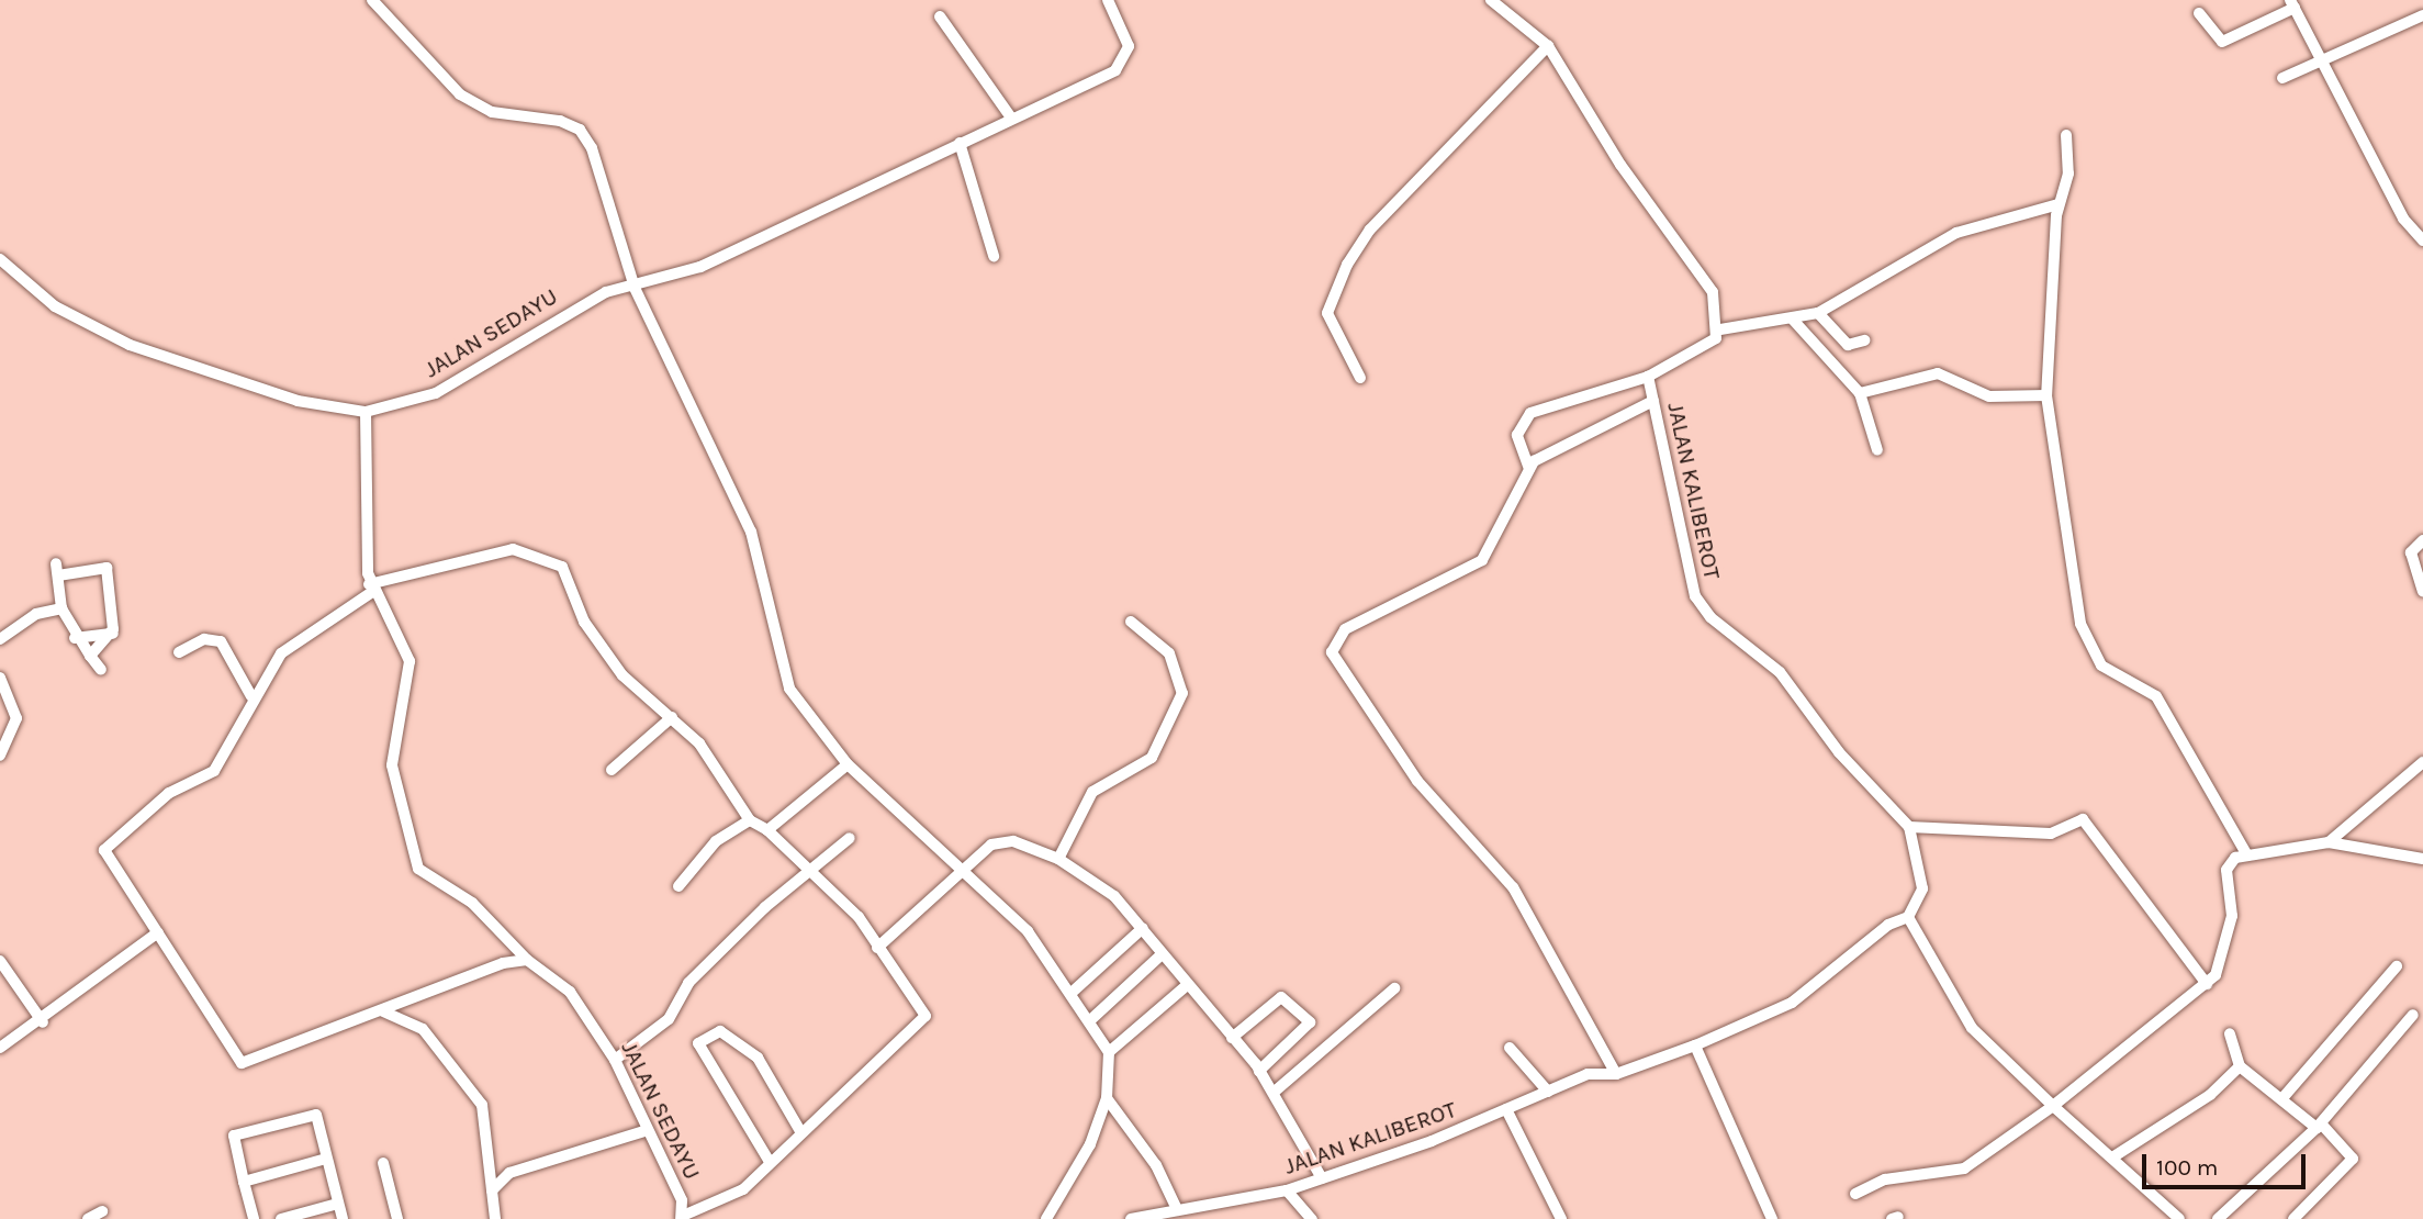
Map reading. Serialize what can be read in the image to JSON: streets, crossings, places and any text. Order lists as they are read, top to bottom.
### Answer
{
  "streets": {
    "street": ["JALAN SEDAYU", "JALAN KALIBEROT"]
  },
  "scale_bar": "100 m"
}
